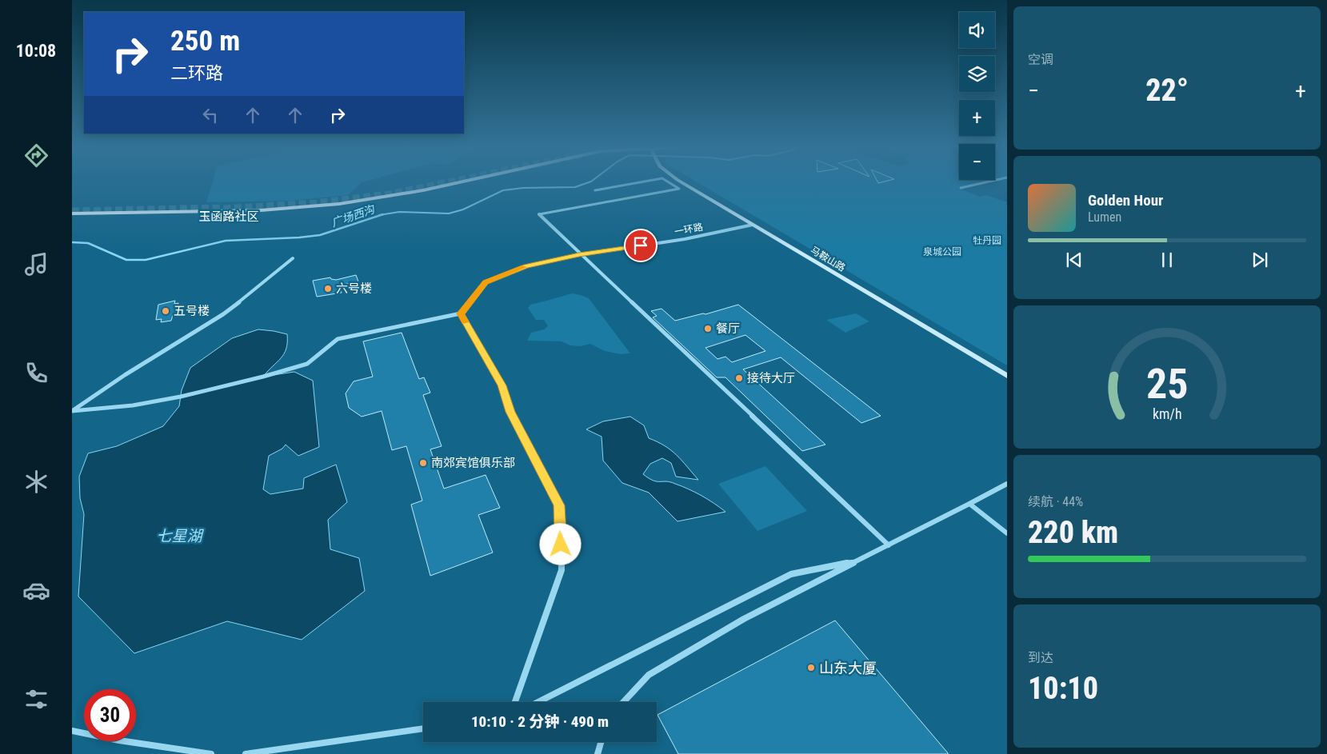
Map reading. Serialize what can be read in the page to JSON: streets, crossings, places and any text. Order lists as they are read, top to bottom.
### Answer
{
  "streets": {
    "main road": ["马鞍山路"],
    "street": ["一环路"]
  },
  "crossings": [
    ["一环路", "马鞍山路"]
  ],
  "districts": ["玉函路社区"],
  "water": ["广场西沟", "七星湖"],
  "parks": ["牡丹园", "泉城公园"],
  "places": [
    "六号楼",
    "五号楼",
    "餐厅",
    "接待大厅",
    "南郊宾馆俱乐部",
    "山东大厦"
  ],
  "page": {
    "tabs": "10:08",
    "tile": [
      "空调",
      ["续航 · 44%", "220 km"],
      ["到达", "10:10"]
    ],
    "map_buttons": ["+", "−"],
    "turn": ["250 m", "二环路"],
    "heat": ["−", "22°", "+"],
    "song": ["Golden Hour", "Lumen"],
    "limit": "30",
    "trip": "10:10 · 2 分钟 · 490 m",
    "gauge": ["25", "km/h"]
  }
}
